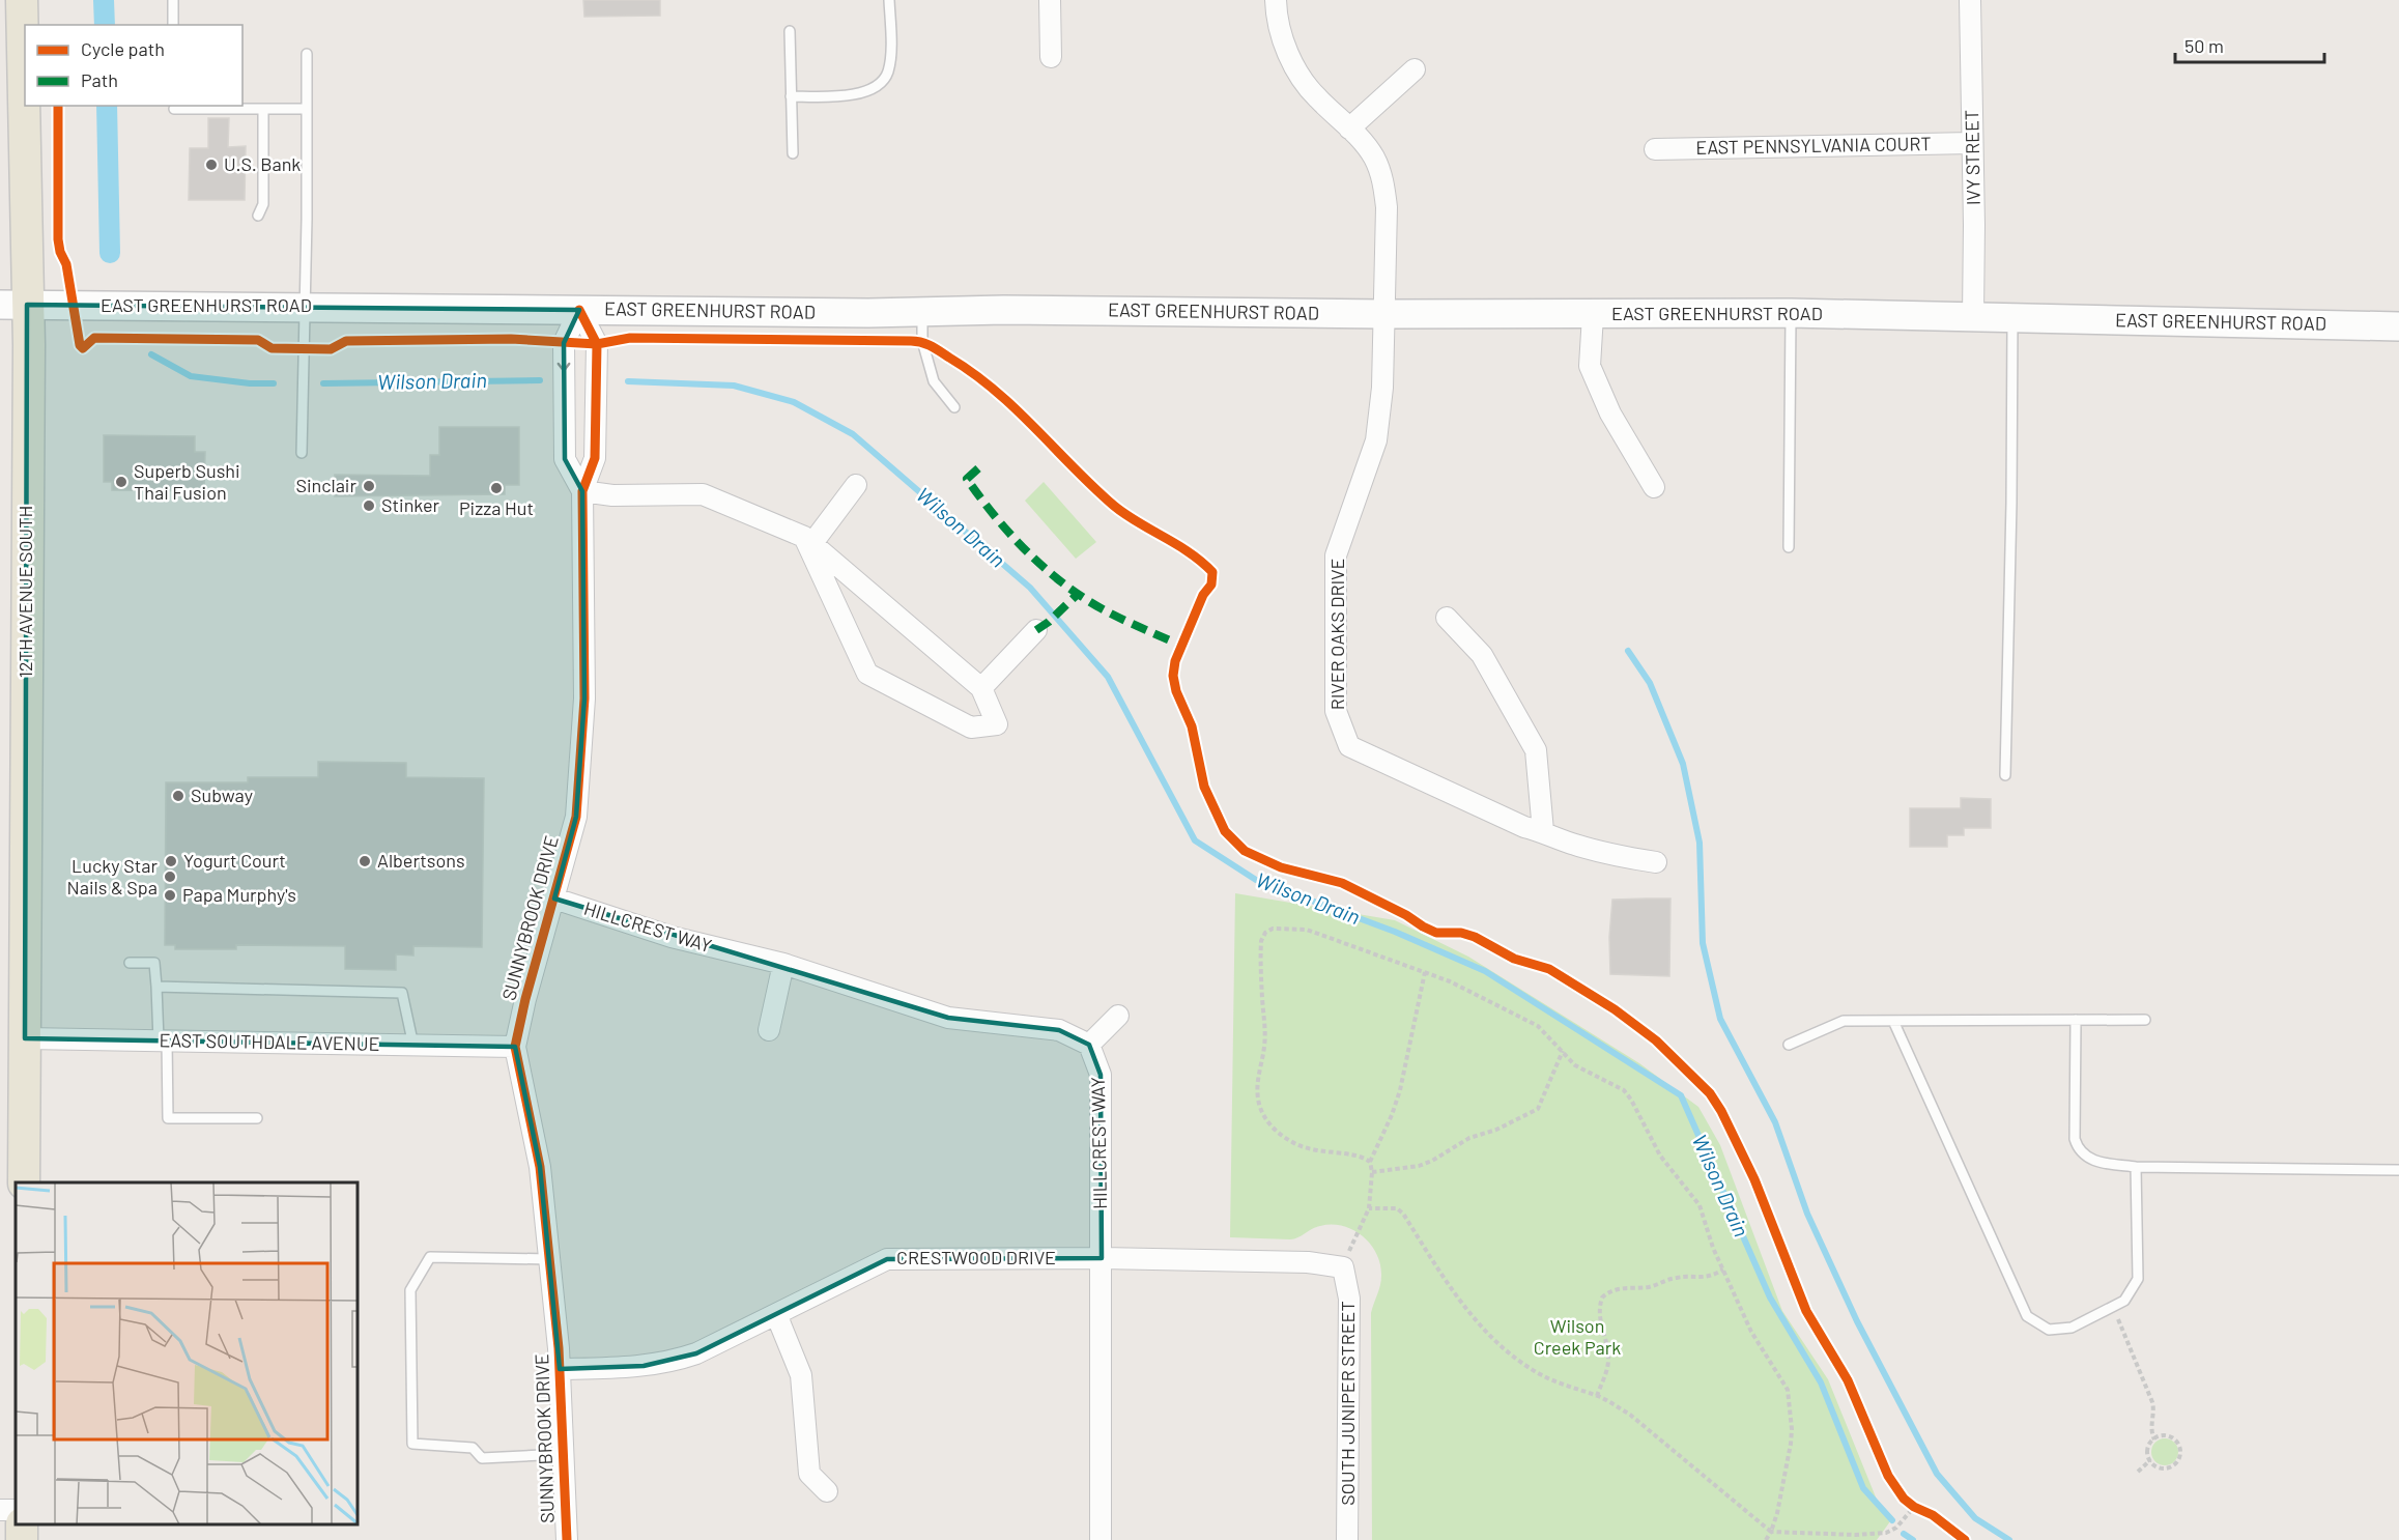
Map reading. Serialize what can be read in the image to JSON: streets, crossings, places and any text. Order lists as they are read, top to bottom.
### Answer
{
  "streets": {
    "main road": ["EAST GREENHURST ROAD", "12TH AVENUE SOUTH"],
    "street": [
      "EAST PENNSYLVANIA COURT",
      "IVY STREET",
      "RIVER OAKS DRIVE",
      "SUNNYBROOK DRIVE",
      "HILLCREST WAY",
      "EAST SOUTHDALE AVENUE",
      "CRESTWOOD DRIVE",
      "SOUTH JUNIPER STREET"
    ]
  },
  "crossings": [
    ["EAST PENNSYLVANIA COURT", "IVY STREET"],
    ["IVY STREET", "EAST GREENHURST ROAD"],
    ["EAST GREENHURST ROAD", "12TH AVENUE SOUTH"],
    ["EAST GREENHURST ROAD", "RIVER OAKS DRIVE"],
    ["EAST GREENHURST ROAD", "SUNNYBROOK DRIVE"],
    ["12TH AVENUE SOUTH", "EAST SOUTHDALE AVENUE"],
    ["SUNNYBROOK DRIVE", "HILLCREST WAY"],
    ["SUNNYBROOK DRIVE", "EAST SOUTHDALE AVENUE"],
    ["SUNNYBROOK DRIVE", "CRESTWOOD DRIVE"],
    ["HILLCREST WAY", "CRESTWOOD DRIVE"],
    ["CRESTWOOD DRIVE", "SOUTH JUNIPER STREET"]
  ],
  "water": ["Wilson Drain"],
  "parks": ["Wilson Creek Park"],
  "places": [
    "U.S. Bank",
    "Superb Sushi Thai Fusion",
    "Sinclair",
    "Pizza Hut",
    "Stinker",
    "Subway",
    "Yogurt Court",
    "Albertsons",
    "Lucky Star Nails & Spa",
    "Papa Murphy's"
  ],
  "legend": ["Cycle path", "Path"],
  "scale_bar": "50 m"
}
